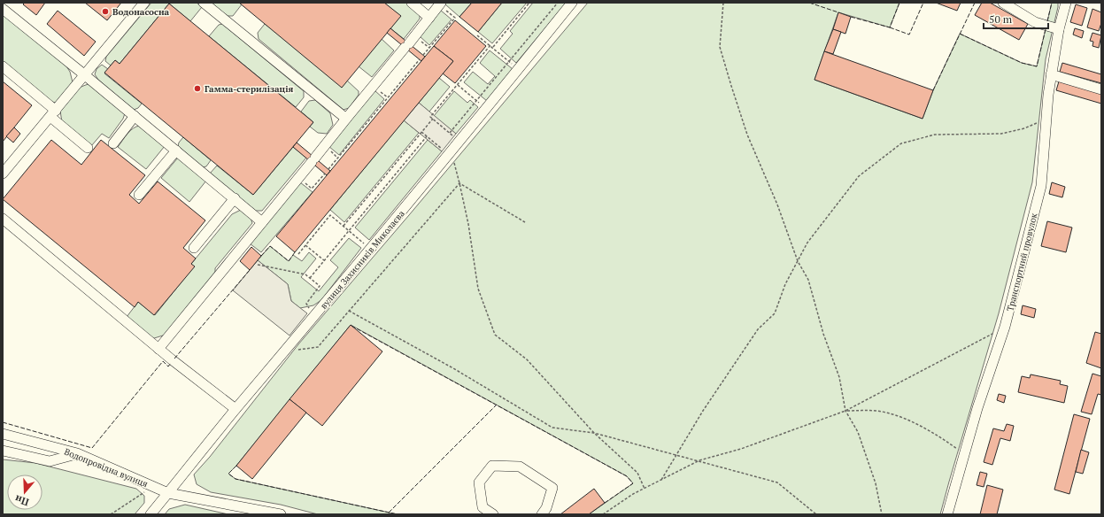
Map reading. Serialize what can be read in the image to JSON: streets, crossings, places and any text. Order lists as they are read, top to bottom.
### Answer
{
  "streets": {
    "street": ["вулиця Захисників Миколаєва", "Транспортний провулок", "Водопровідна вулиця"]
  },
  "crossings": [
    ["вулиця Захисників Миколаєва", "Водопровідна вулиця"]
  ],
  "places": ["Водонасосна", "Гамма-стерилізація"],
  "scale_bar": "50 m",
  "north": "bottom"
}
